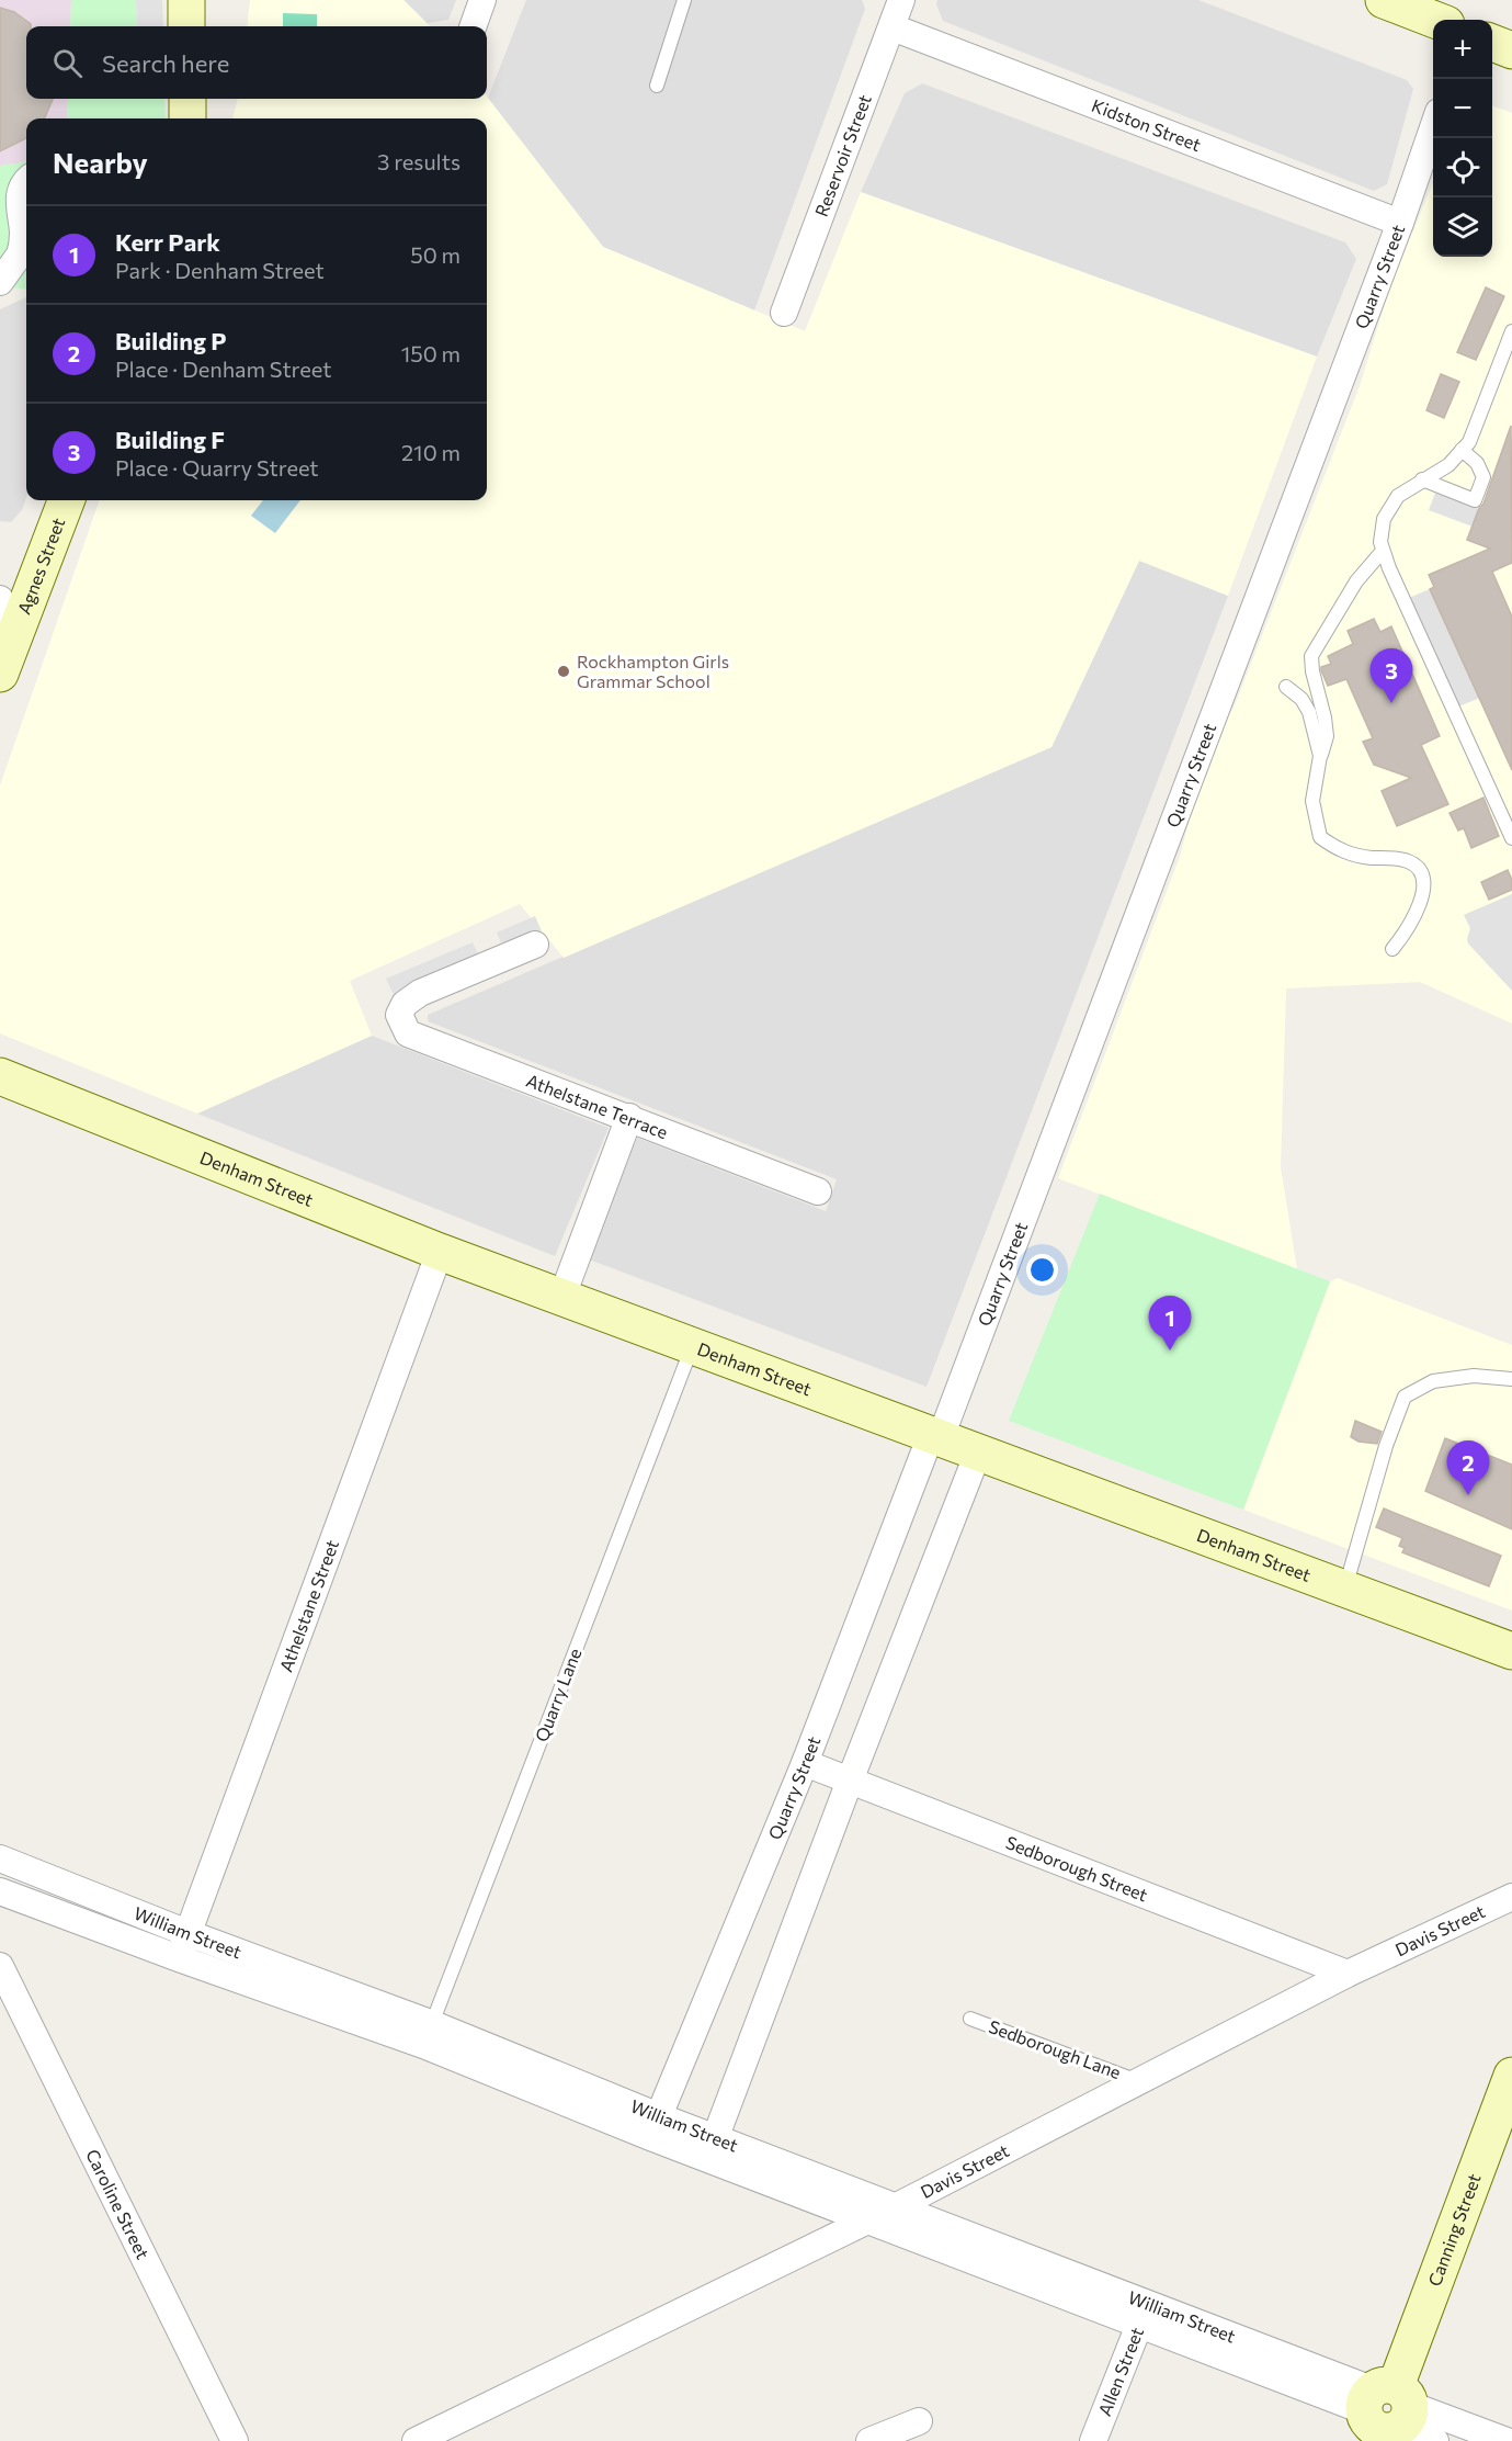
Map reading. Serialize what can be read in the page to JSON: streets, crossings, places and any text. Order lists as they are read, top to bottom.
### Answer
{
  "streets": {
    "street": [
      "Kidston Street",
      "Reservoir Street",
      "Quarry Street",
      "Agnes Street",
      "Athelstane Terrace",
      "Denham Street",
      "Athelstane Street",
      "Sedborough Street",
      "Davis Street",
      "William Street",
      "Caroline Street",
      "Canning Street",
      "Allen Street"
    ],
    "lane": ["Quarry Lane", "Sedborough Lane"]
  },
  "crossings": [
    ["Kidston Street", "Reservoir Street"],
    ["Kidston Street", "Quarry Street"],
    ["Quarry Street", "Denham Street"],
    ["Quarry Street", "Sedborough Street"],
    ["Quarry Street", "William Street"],
    ["Denham Street", "Athelstane Street"],
    ["Denham Street", "Quarry Lane"],
    ["Athelstane Street", "William Street"],
    ["Quarry Lane", "William Street"],
    ["Sedborough Street", "Davis Street"],
    ["Davis Street", "William Street"],
    ["Davis Street", "Sedborough Lane"],
    ["William Street", "Canning Street"],
    ["William Street", "Allen Street"]
  ],
  "places": ["Rockhampton Girls Grammar School"],
  "page": {
    "map_buttons": ["+", "−"],
    "search": "Search here",
    "heading": ["Nearby", "3 results"],
    "list": [
      {
        "mark": "1",
        "name": "Kerr Park",
        "note": "Park · Denham Street",
        "value": "50 m"
      },
      {
        "mark": "2",
        "name": "Building P",
        "note": "Place · Denham Street",
        "value": "150 m"
      },
      {
        "mark": "3",
        "name": "Building F",
        "note": "Place · Quarry Street",
        "value": "210 m"
      }
    ],
    "pins": ["3", "1", "2"]
  }
}
